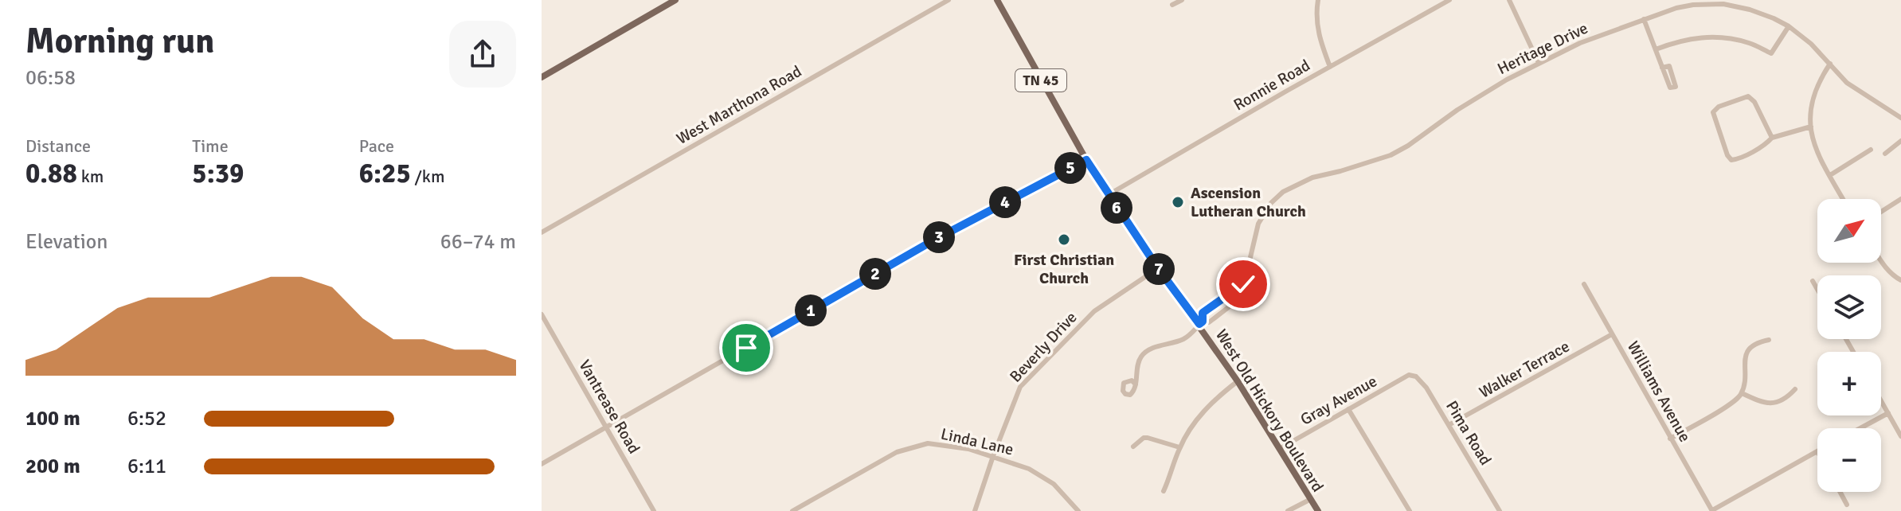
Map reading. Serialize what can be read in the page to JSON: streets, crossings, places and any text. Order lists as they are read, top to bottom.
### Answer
{
  "streets": {
    "main road": ["TN 45", "West Old Hickory Boulevard"],
    "street": [
      "Heritage Drive",
      "Ronnie Road",
      "West Marthona Road",
      "Beverly Drive",
      "Walker Terrace",
      "Williams Avenue",
      "Gray Avenue",
      "Vantrease Road",
      "Pima Road",
      "Linda Lane"
    ]
  },
  "crossings": [
    ["Heritage Drive", "West Old Hickory Boulevard"],
    ["Ronnie Road", "West Old Hickory Boulevard"],
    ["Beverly Drive", "West Old Hickory Boulevard"],
    ["Beverly Drive", "Linda Lane"],
    ["Walker Terrace", "Williams Avenue"],
    ["Walker Terrace", "Pima Road"],
    ["Gray Avenue", "West Old Hickory Boulevard"],
    ["Gray Avenue", "Pima Road"]
  ],
  "places": ["Ascension Lutheran Church", "First Christian Church"],
  "north": "top right",
  "page": {
    "heading": ["Morning run", "06:58"],
    "stats": [
      ["Distance", "0.88 km"],
      ["Time", "5:39"],
      ["Pace", "6:25 /km"]
    ],
    "pins": [
      "5",
      "4",
      "6",
      "3",
      "7",
      "2",
      "1"
    ],
    "map_buttons": ["+", "−"],
    "chart": ["Elevation", "66–74 m"],
    "list": [
      {
        "name": "100 m",
        "note": "6:52"
      },
      {
        "name": "200 m",
        "note": "6:11"
      }
    ]
  }
}
